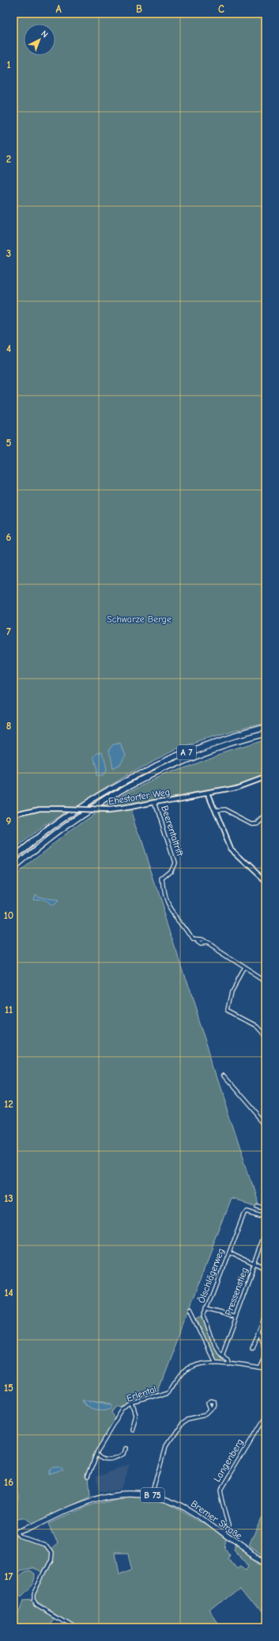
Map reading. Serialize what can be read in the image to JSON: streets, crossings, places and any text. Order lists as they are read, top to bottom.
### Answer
{
  "streets": {
    "highway": ["A 7"],
    "main road": ["Ehestorfer Weg", "B 75", "Bremer Straße"],
    "street": [
      "Beerentaltrift",
      "Ölschlägerweg",
      "Pressenstieg",
      "Erlental",
      "Langenberg"
    ]
  },
  "crossings": [
    ["Ehestorfer Weg", "Beerentaltrift"],
    ["Ölschlägerweg", "Pressenstieg"],
    ["Ölschlägerweg", "Erlental"],
    ["Langenberg", "Bremer Straße"]
  ],
  "parks": ["Schwarze Berge"],
  "north": "top right",
  "grid": {
    "columns": ["A", "B", "C"],
    "rows": [
      "1",
      "2",
      "3",
      "4",
      "5",
      "6",
      "7",
      "8",
      "9",
      "10",
      "11",
      "12",
      "13",
      "14",
      "15",
      "16",
      "17"
    ]
  }
}
